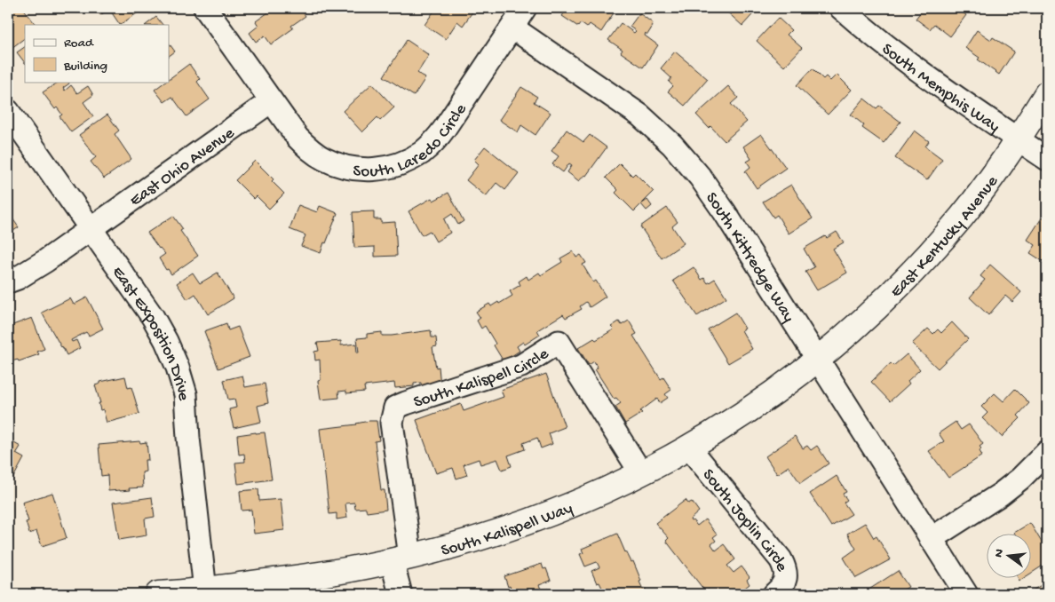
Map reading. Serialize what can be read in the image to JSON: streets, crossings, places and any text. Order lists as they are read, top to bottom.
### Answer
{
  "streets": {
    "street": [
      "South Memphis Way",
      "South Laredo Circle",
      "East Ohio Avenue",
      "East Kentucky Avenue",
      "South Kittredge Way",
      "East Exposition Drive",
      "South Kalispell Circle",
      "South Joplin Circle",
      "South Kalispell Way"
    ]
  },
  "crossings": [
    ["South Memphis Way", "East Kentucky Avenue"],
    ["South Laredo Circle", "East Ohio Avenue"],
    ["South Laredo Circle", "South Kittredge Way"],
    ["East Ohio Avenue", "East Exposition Drive"],
    ["East Kentucky Avenue", "South Kittredge Way"],
    ["East Kentucky Avenue", "South Kalispell Way"],
    ["South Kittredge Way", "South Kalispell Way"],
    ["East Exposition Drive", "South Kalispell Way"],
    ["South Kalispell Circle", "South Kalispell Way"],
    ["South Joplin Circle", "South Kalispell Way"]
  ],
  "legend": ["Road", "Building"],
  "north": "left"
}
